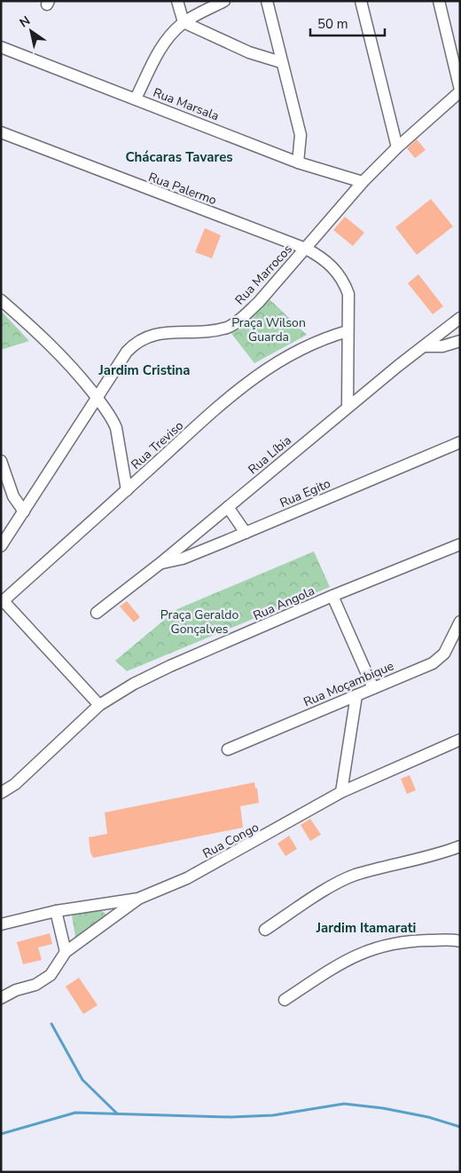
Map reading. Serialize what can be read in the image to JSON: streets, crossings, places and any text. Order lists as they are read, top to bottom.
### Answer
{
  "streets": {
    "street": [
      "Rua Marsala",
      "Rua Palermo",
      "Rua Marrocos",
      "Rua Treviso",
      "Rua Líbia",
      "Rua Egito",
      "Rua Angola",
      "Rua Moçambique",
      "Rua Congo"
    ]
  },
  "crossings": [
    ["Rua Marsala", "Rua Marrocos"],
    ["Rua Palermo", "Rua Marrocos"],
    ["Rua Palermo", "Rua Treviso"],
    ["Rua Palermo", "Rua Líbia"],
    ["Rua Líbia", "Rua Egito"]
  ],
  "districts": ["Chácaras Tavares", "Jardim Cristina", "Jardim Itamarati"],
  "parks": ["Praça Wilson Guarda", "Praça Geraldo Gonçalves"],
  "scale_bar": "50 m",
  "north": "top left"
}
